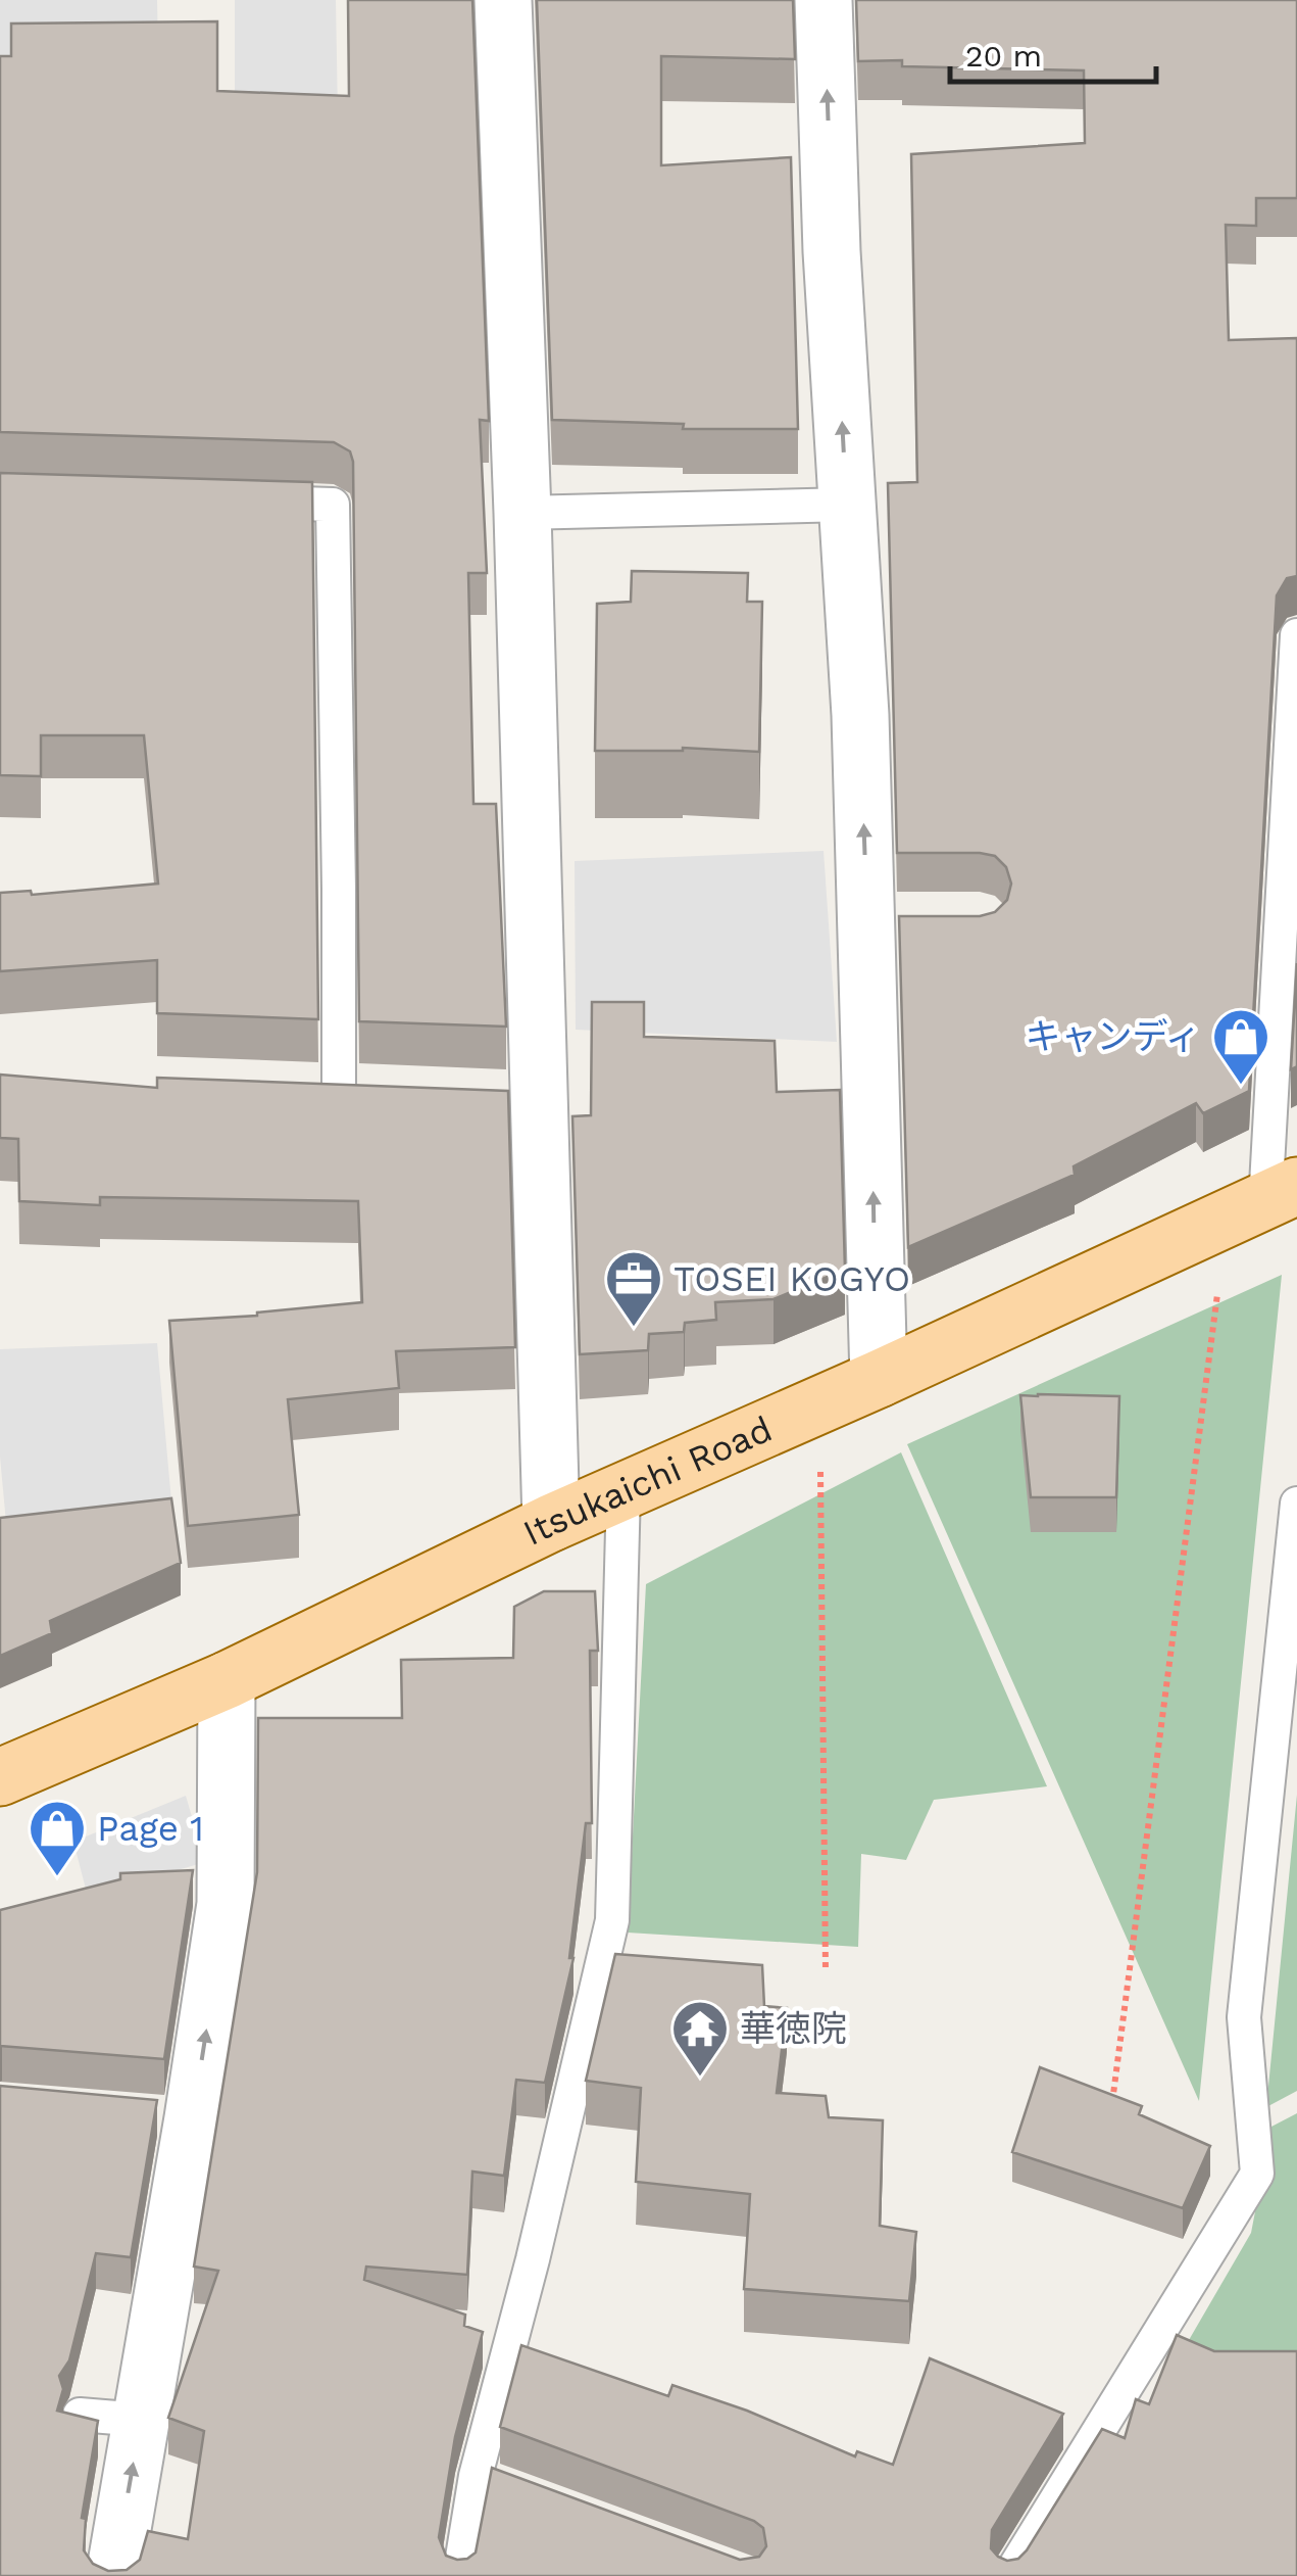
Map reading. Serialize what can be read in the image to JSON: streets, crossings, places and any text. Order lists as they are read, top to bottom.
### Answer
{
  "streets": {
    "main road": ["Itsukaichi Road"]
  },
  "places": {
    "shop": ["キャンディ", "Page 1"],
    "office": ["TOSEI KOGYO"],
    "temple": ["華徳院"]
  },
  "scale_bar": "20 m"
}
